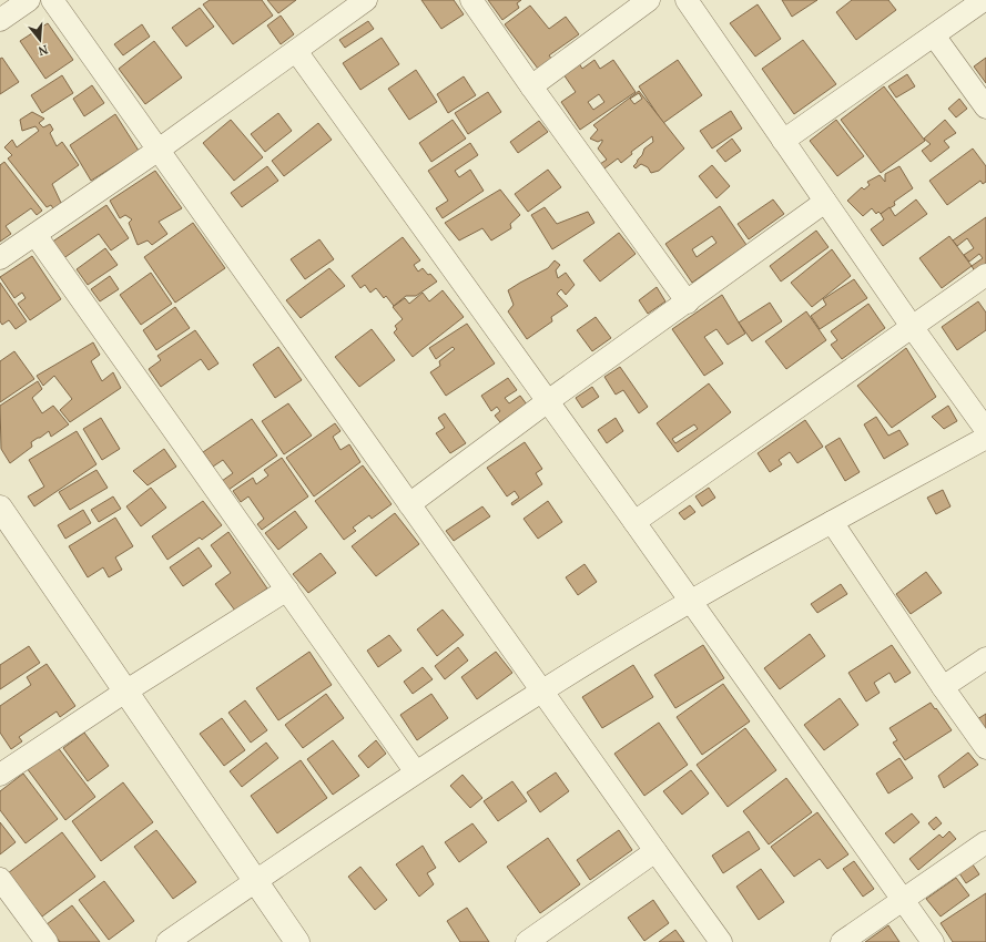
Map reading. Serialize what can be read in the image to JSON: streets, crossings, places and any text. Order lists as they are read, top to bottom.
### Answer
{
  "north": "bottom"
}
